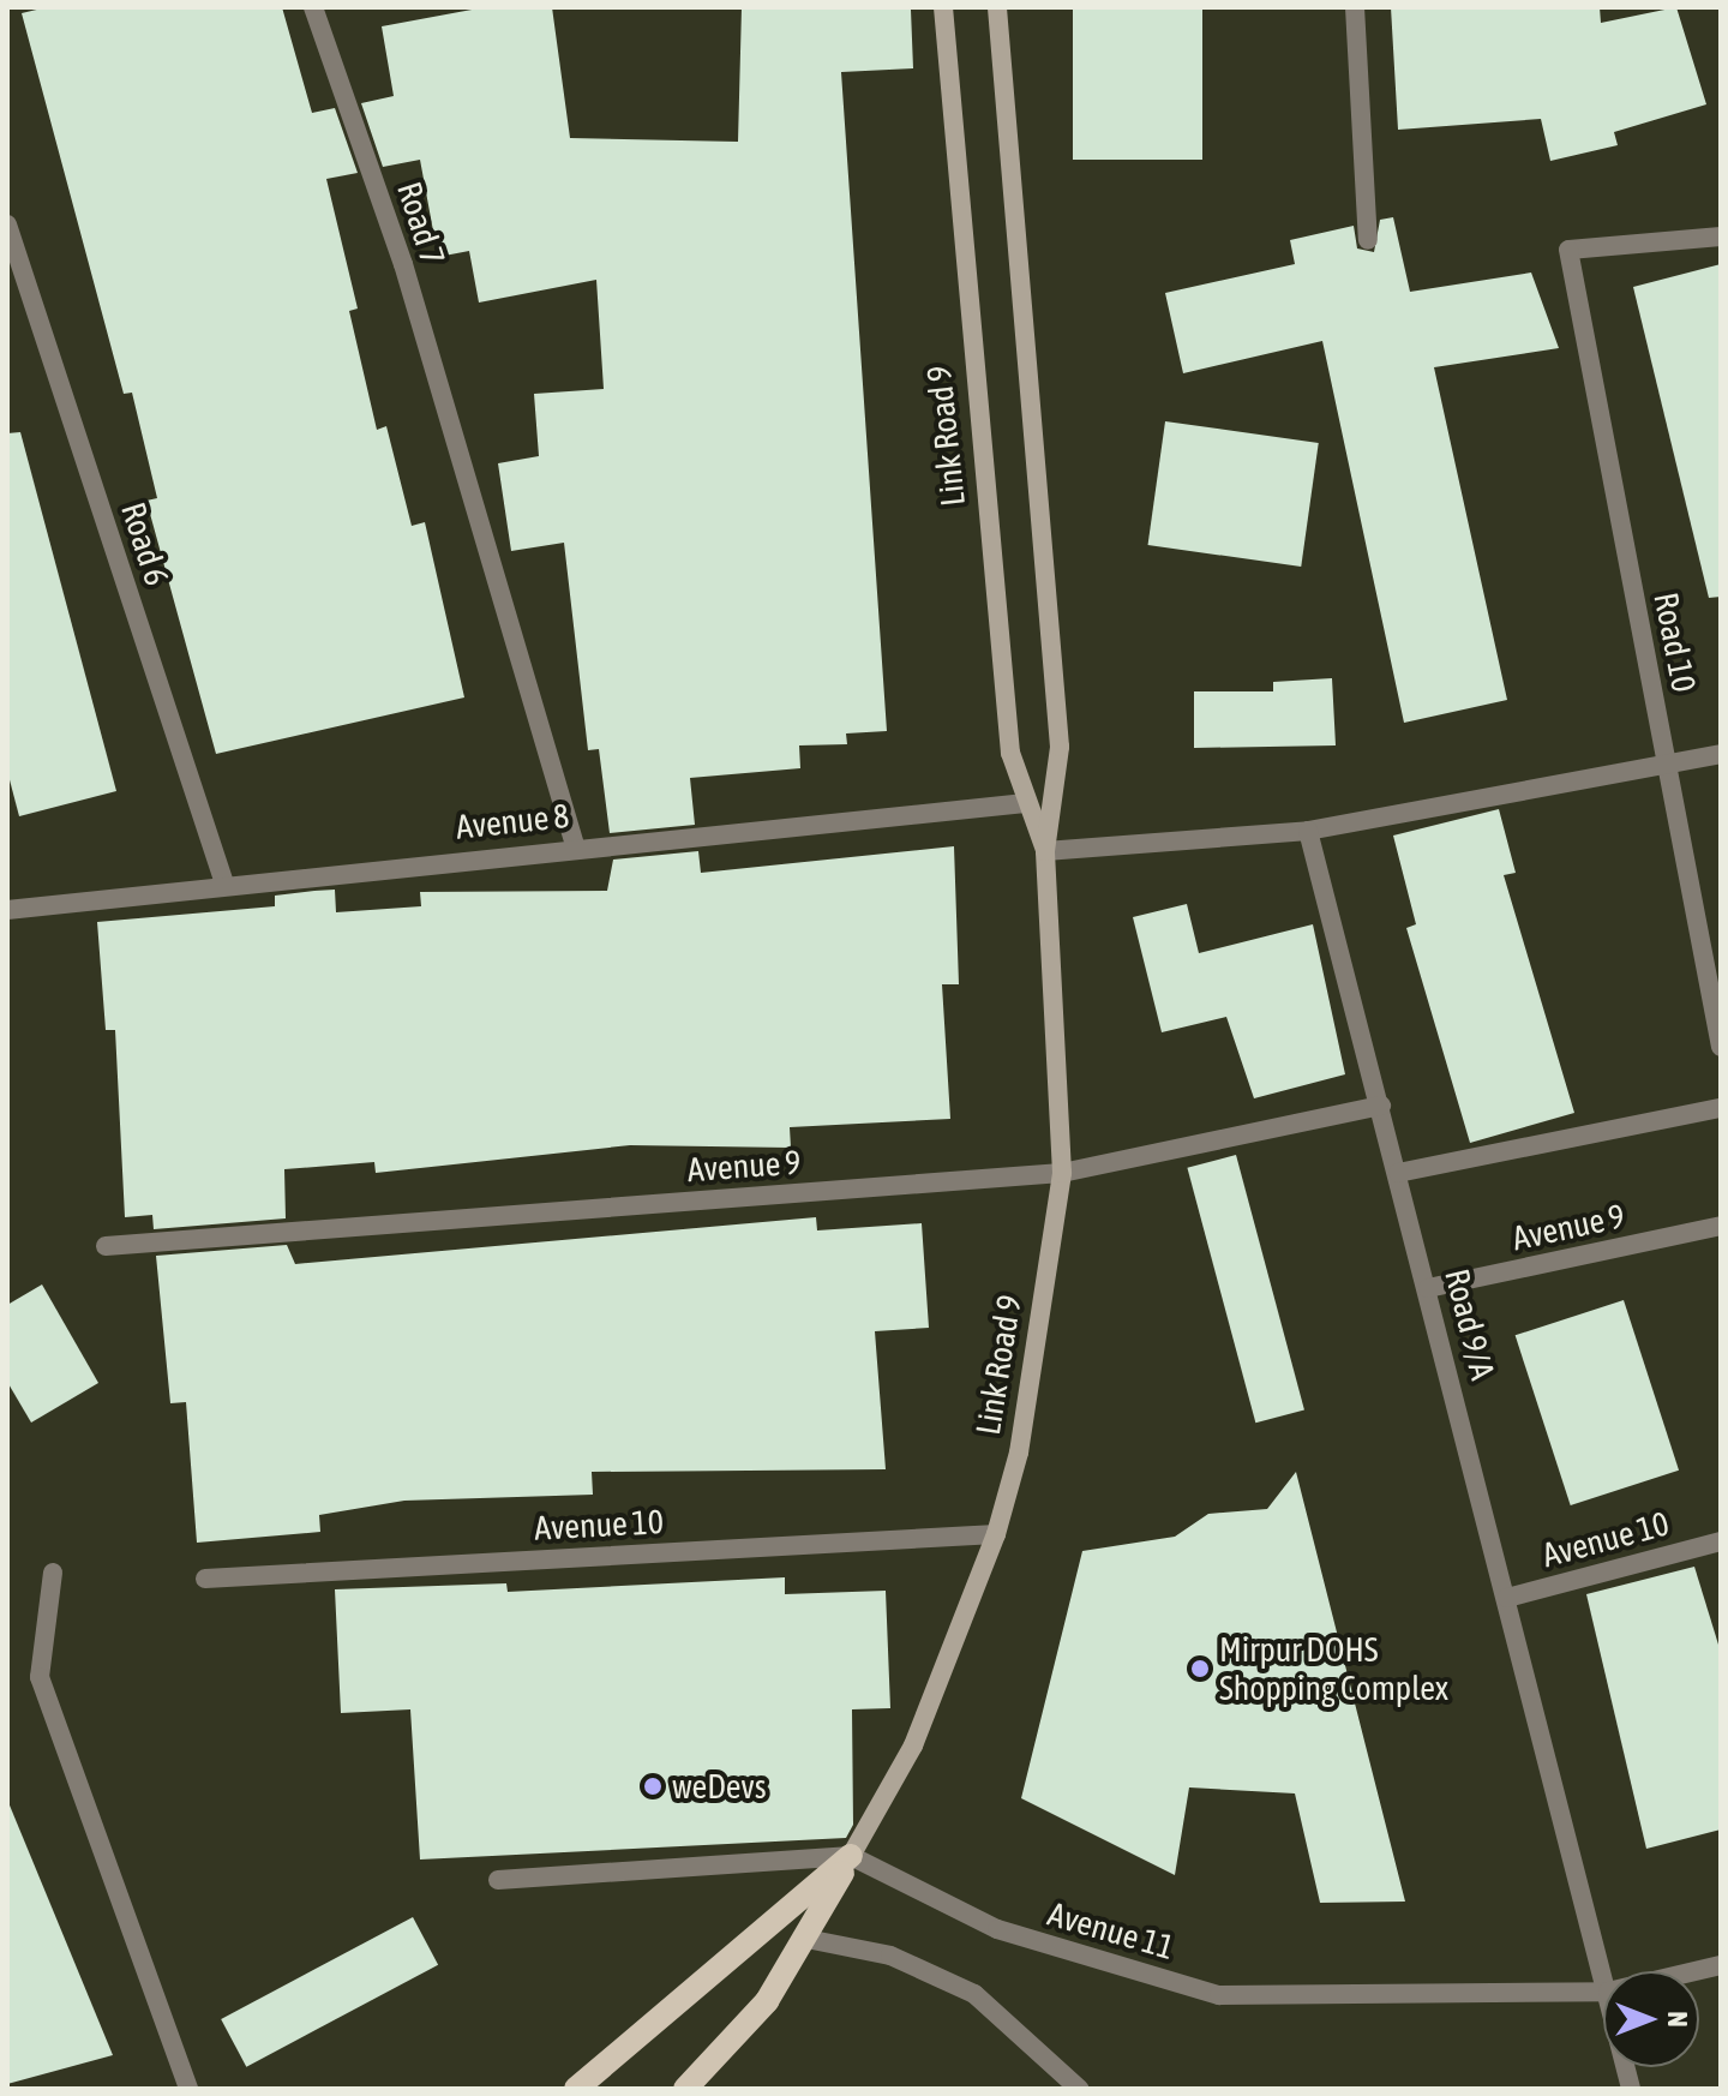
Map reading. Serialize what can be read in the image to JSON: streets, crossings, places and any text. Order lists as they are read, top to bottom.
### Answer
{
  "streets": {
    "main road": ["Link Road 9"],
    "street": [
      "Road 7",
      "Road 6",
      "Road 10",
      "Avenue 8",
      "Avenue 9",
      "Road 9/A",
      "Avenue 10",
      "Avenue 11"
    ]
  },
  "crossings": [
    ["Road 7", "Avenue 8"],
    ["Link Road 9", "Avenue 8"],
    ["Link Road 9", "Avenue 9"],
    ["Link Road 9", "Avenue 10"],
    ["Link Road 9", "Avenue 11"],
    ["Road 6", "Avenue 8"],
    ["Avenue 9", "Road 9/A"],
    ["Road 9/A", "Avenue 10"]
  ],
  "places": ["Mirpur DOHS Shopping Complex", "weDevs"],
  "north": "right"
}
